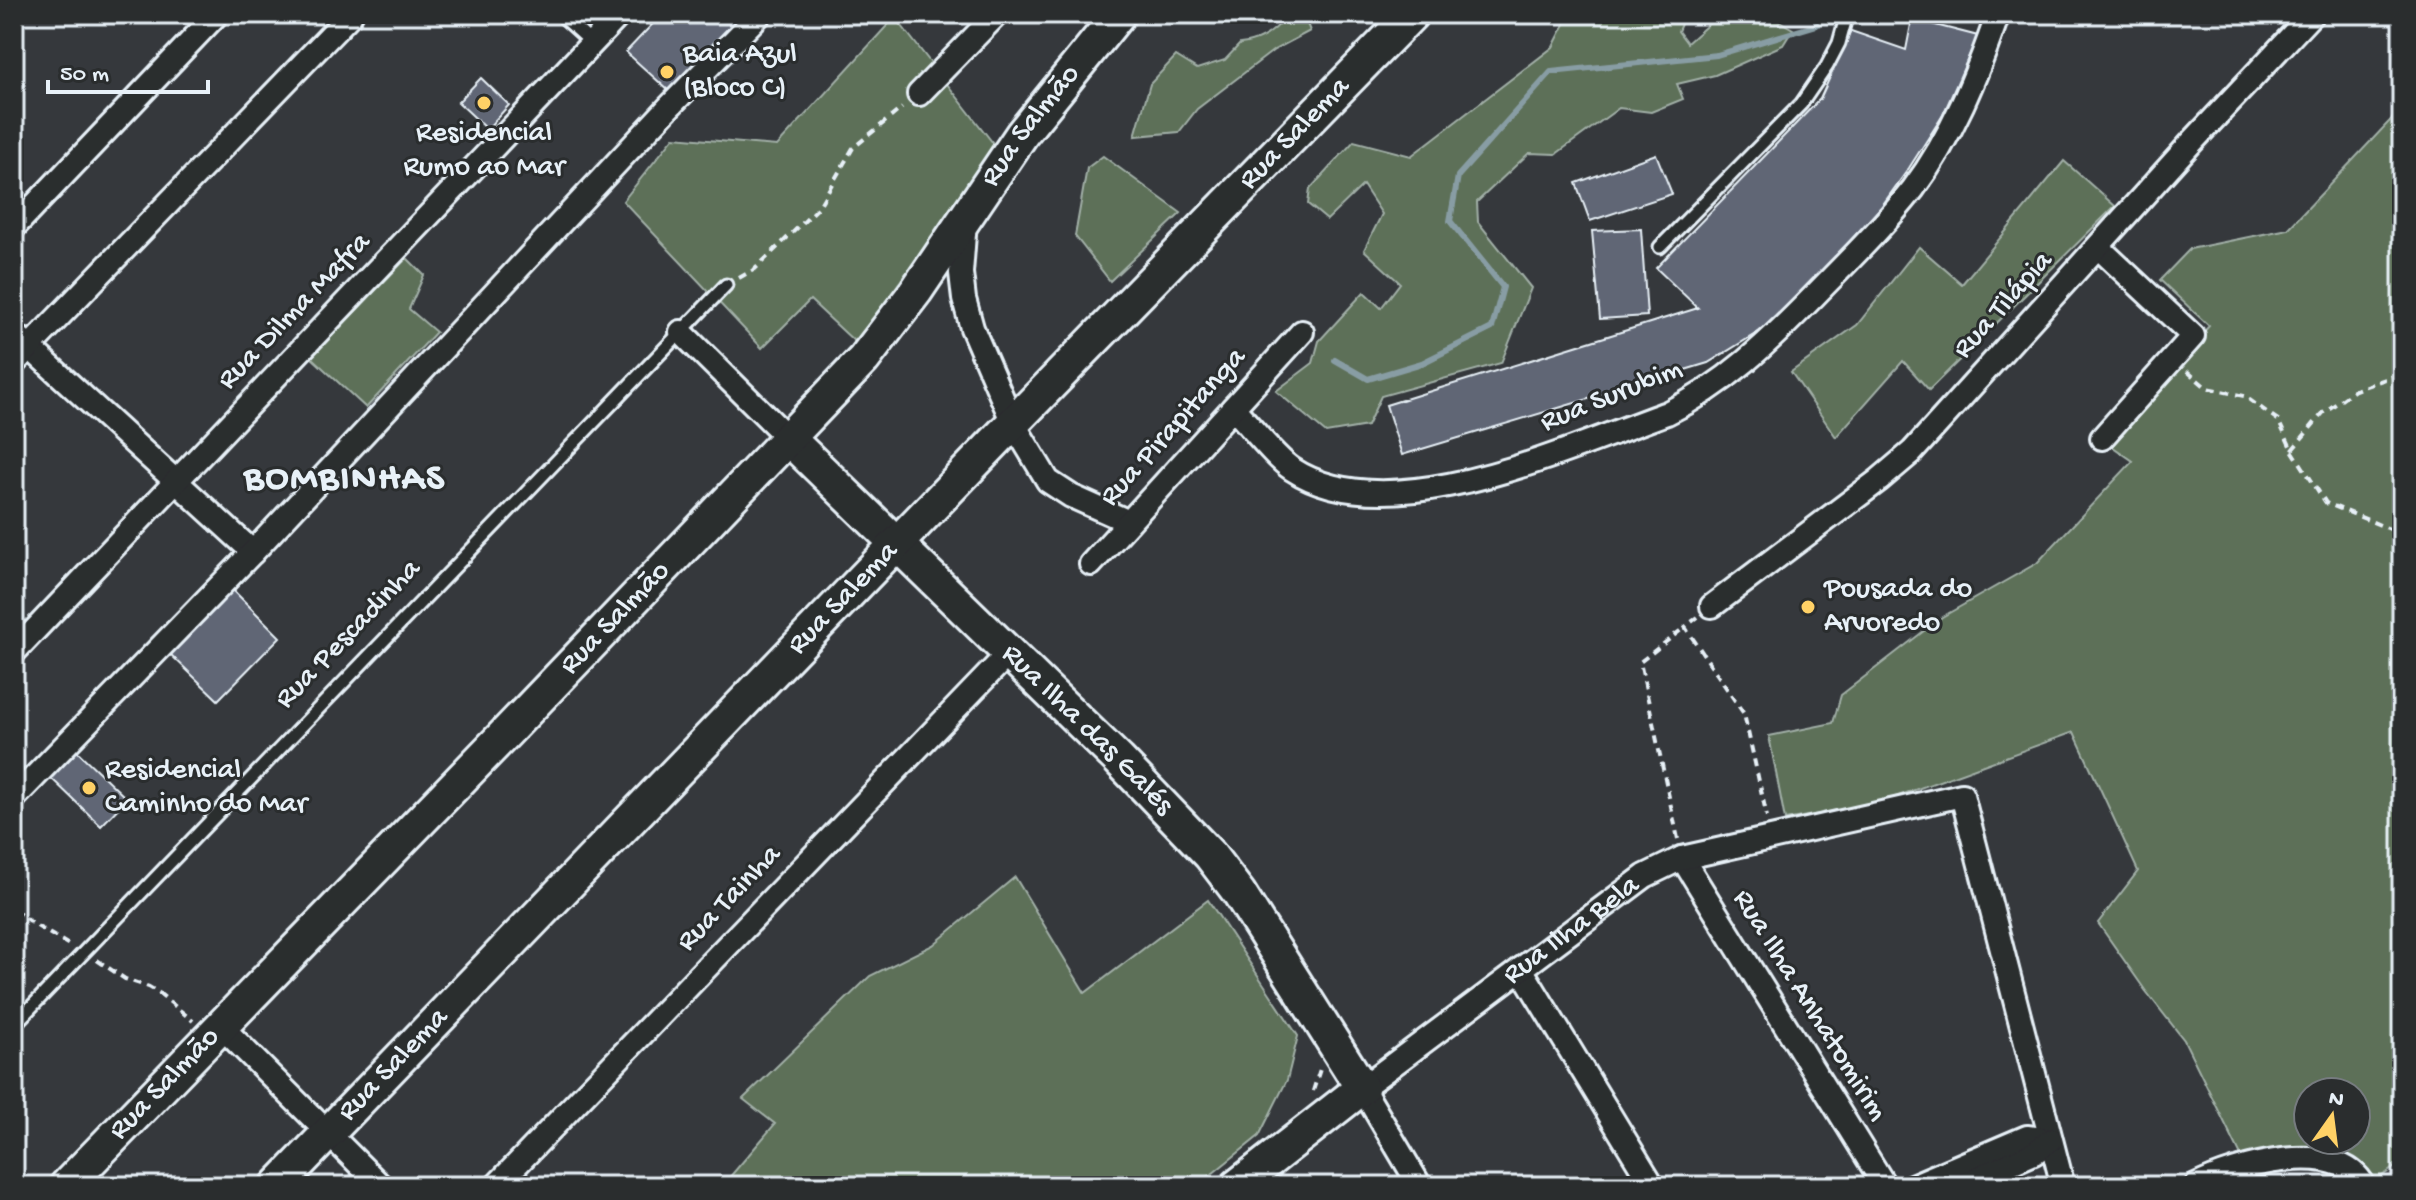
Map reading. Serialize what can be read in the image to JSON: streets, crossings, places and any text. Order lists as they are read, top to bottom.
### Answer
{
  "streets": {
    "main road": [
      "Rua Salmão",
      "Rua Salema",
      "Rua Ilha das Galés",
      "Rua Ilha Bela"
    ],
    "street": [
      "Rua Tilápia",
      "Rua Dilma Mafra",
      "Rua Surubim",
      "Rua Pirapitanga",
      "Rua Tainha",
      "Rua Ilha Anhatomirim"
    ],
    "lane": ["Rua Pescadinha"]
  },
  "crossings": [
    ["Rua Salmão", "Rua Ilha das Galés"],
    ["Rua Salema", "Rua Ilha das Galés"],
    ["Rua Surubim", "Rua Pirapitanga"],
    ["Rua Pescadinha", "Rua Ilha das Galés"],
    ["Rua Ilha das Galés", "Rua Tainha"],
    ["Rua Ilha das Galés", "Rua Ilha Bela"],
    ["Rua Ilha Bela", "Rua Ilha Anhatomirim"]
  ],
  "districts": ["BOMBINHAS"],
  "places": [
    "Baia Azul (Bloco C)",
    "Residencial Rumo ao Mar",
    "Pousada do Arvoredo",
    "Residencial Caminho do Mar"
  ],
  "scale_bar": "50 m",
  "north": "top"
}
